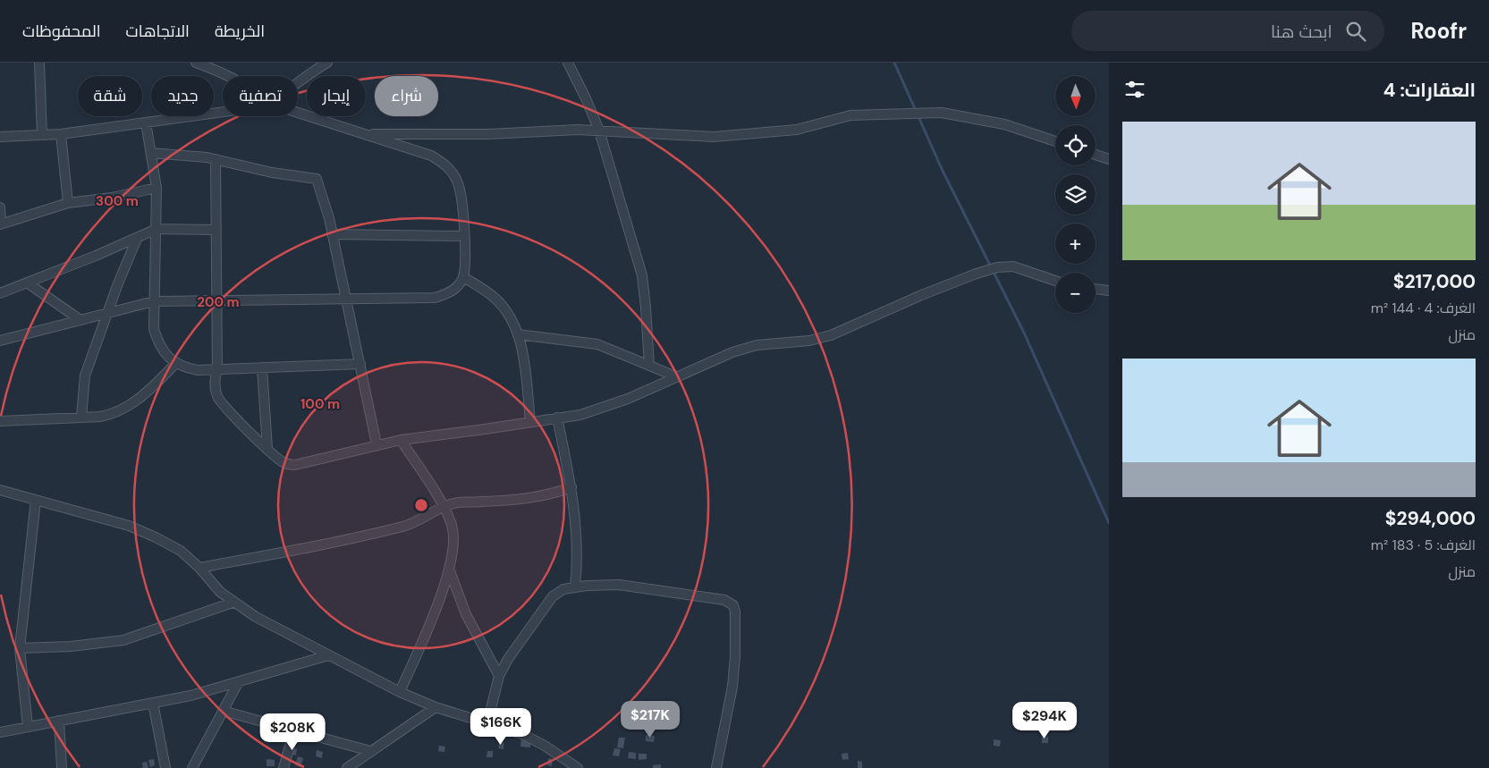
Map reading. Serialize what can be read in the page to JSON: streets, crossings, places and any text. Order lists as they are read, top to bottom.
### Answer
{
  "north": "bottom",
  "page": {
    "header": "Roofr",
    "search": "ابحث هنا",
    "nav": ["الخريطة", "الاتجاهات", "المحفوظات"],
    "heading": "العقارات: 4",
    "map_buttons": ["+", "−"],
    "chip": [
      "شراء",
      "إيجار",
      "تصفية",
      "جديد",
      "شقة"
    ],
    "list": [
      {
        "name": "$217,000",
        "note": "الغرف: 4 · 144 m² · منزل"
      },
      {
        "name": "$294,000",
        "note": "الغرف: 5 · 183 m² · منزل"
      }
    ],
    "price": [
      "$217K",
      "$294K",
      "$166K",
      "$208K"
    ]
  },
  "rings": ["300 m", "200 m", "100 m"]
}
